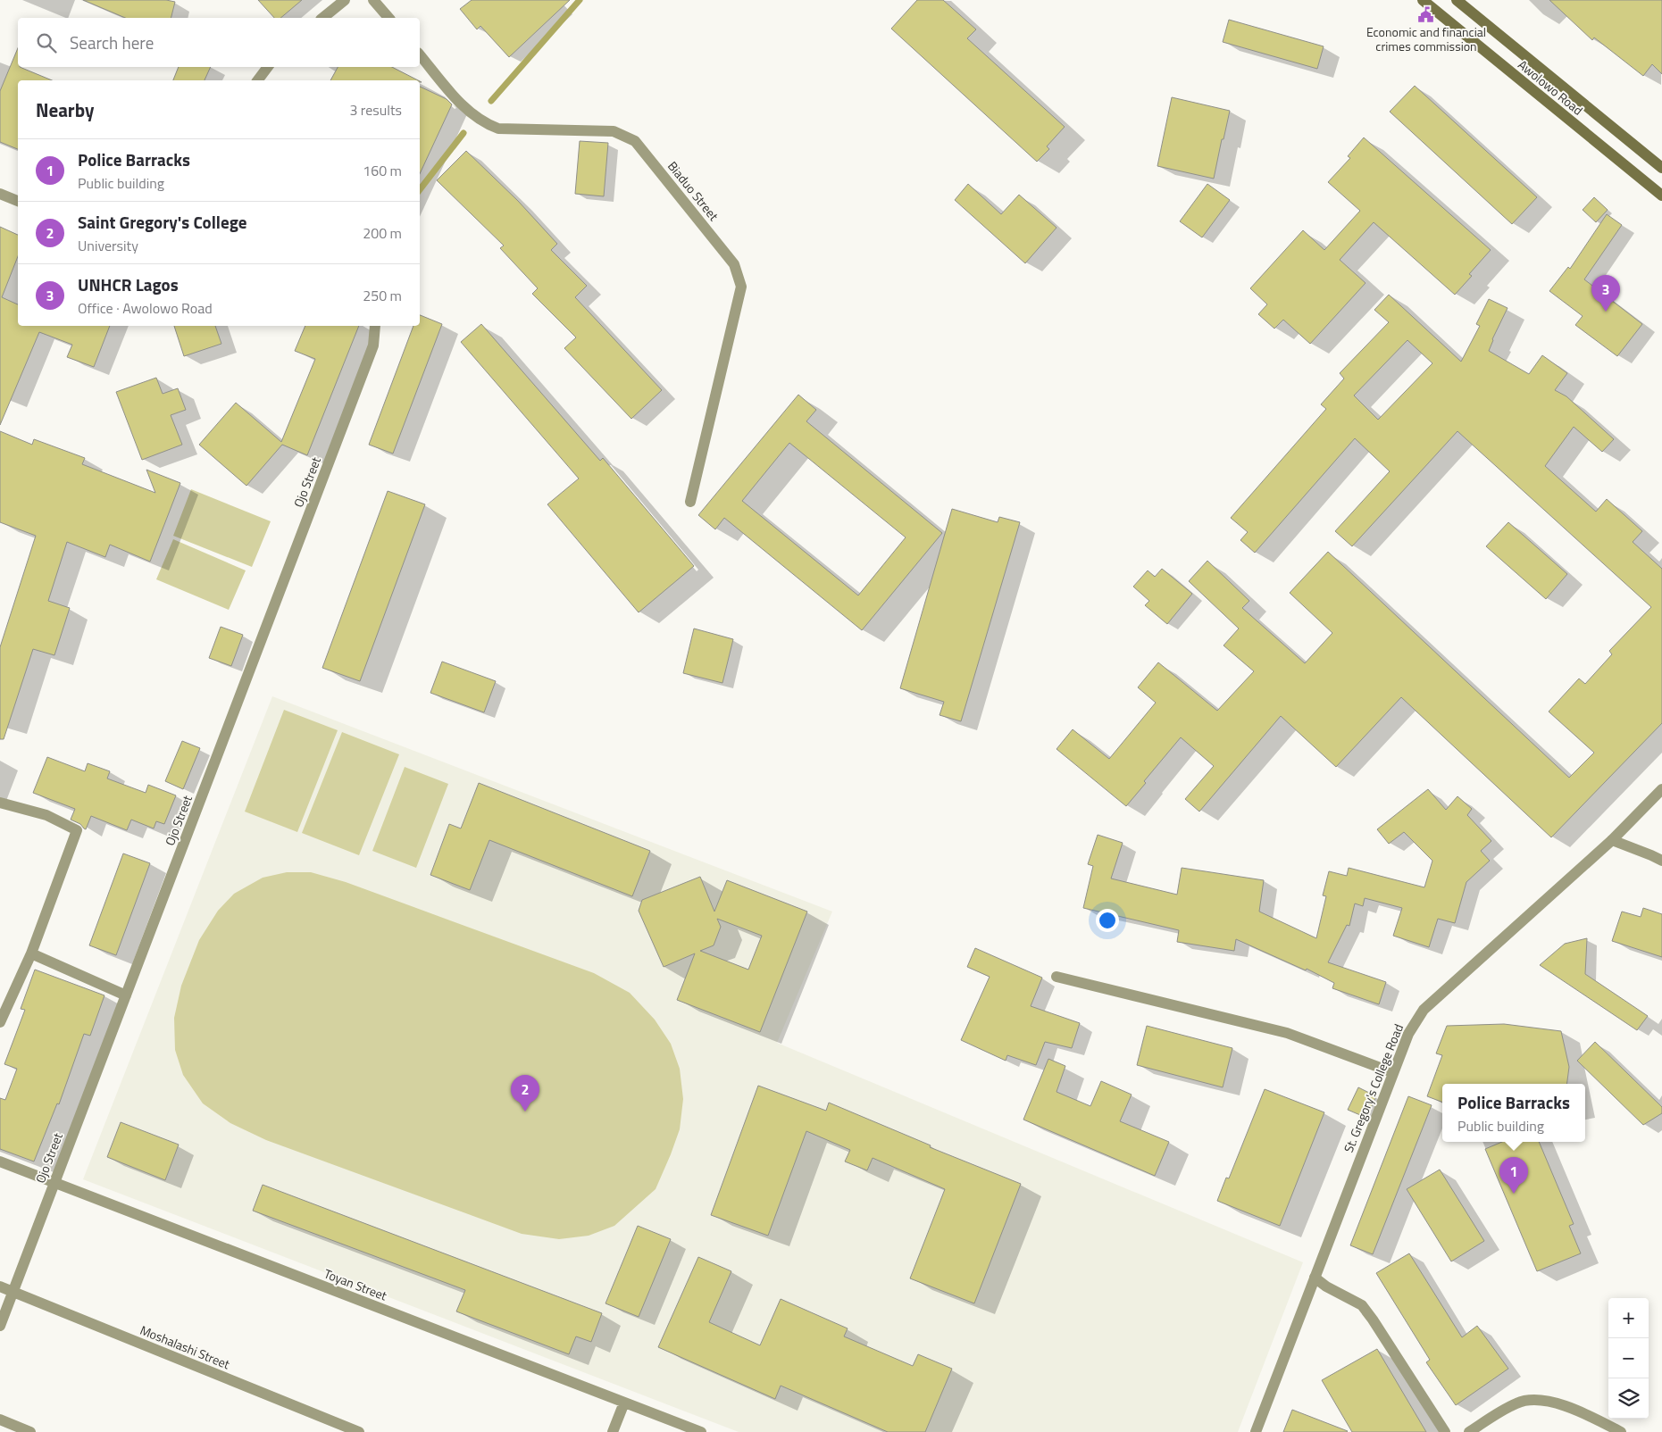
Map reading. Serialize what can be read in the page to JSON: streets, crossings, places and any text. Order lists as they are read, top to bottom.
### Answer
{
  "streets": {
    "main road": ["Awolowo Road"],
    "street": [
      "Biaduo Street",
      "Ojo Street",
      "St. Gregory's College Road",
      "Toyan Street",
      "Moshalashi Street"
    ]
  },
  "crossings": [
    ["Ojo Street", "Toyan Street"],
    ["Ojo Street", "Moshalashi Street"]
  ],
  "places": {
    "public building": ["Economic and financial crimes commission"]
  },
  "page": {
    "search": "Search here",
    "heading": ["Nearby", "3 results"],
    "list": [
      {
        "mark": "1",
        "name": "Police Barracks",
        "note": "Public building",
        "value": "160 m"
      },
      {
        "mark": "2",
        "name": "Saint Gregory's College",
        "note": "University",
        "value": "200 m"
      },
      {
        "mark": "3",
        "name": "UNHCR Lagos",
        "note": "Office · Awolowo Road",
        "value": "250 m"
      }
    ],
    "pins": ["3", "2", "1"],
    "popup": ["Police Barracks", "Public building"],
    "map_buttons": ["+", "−"]
  }
}
